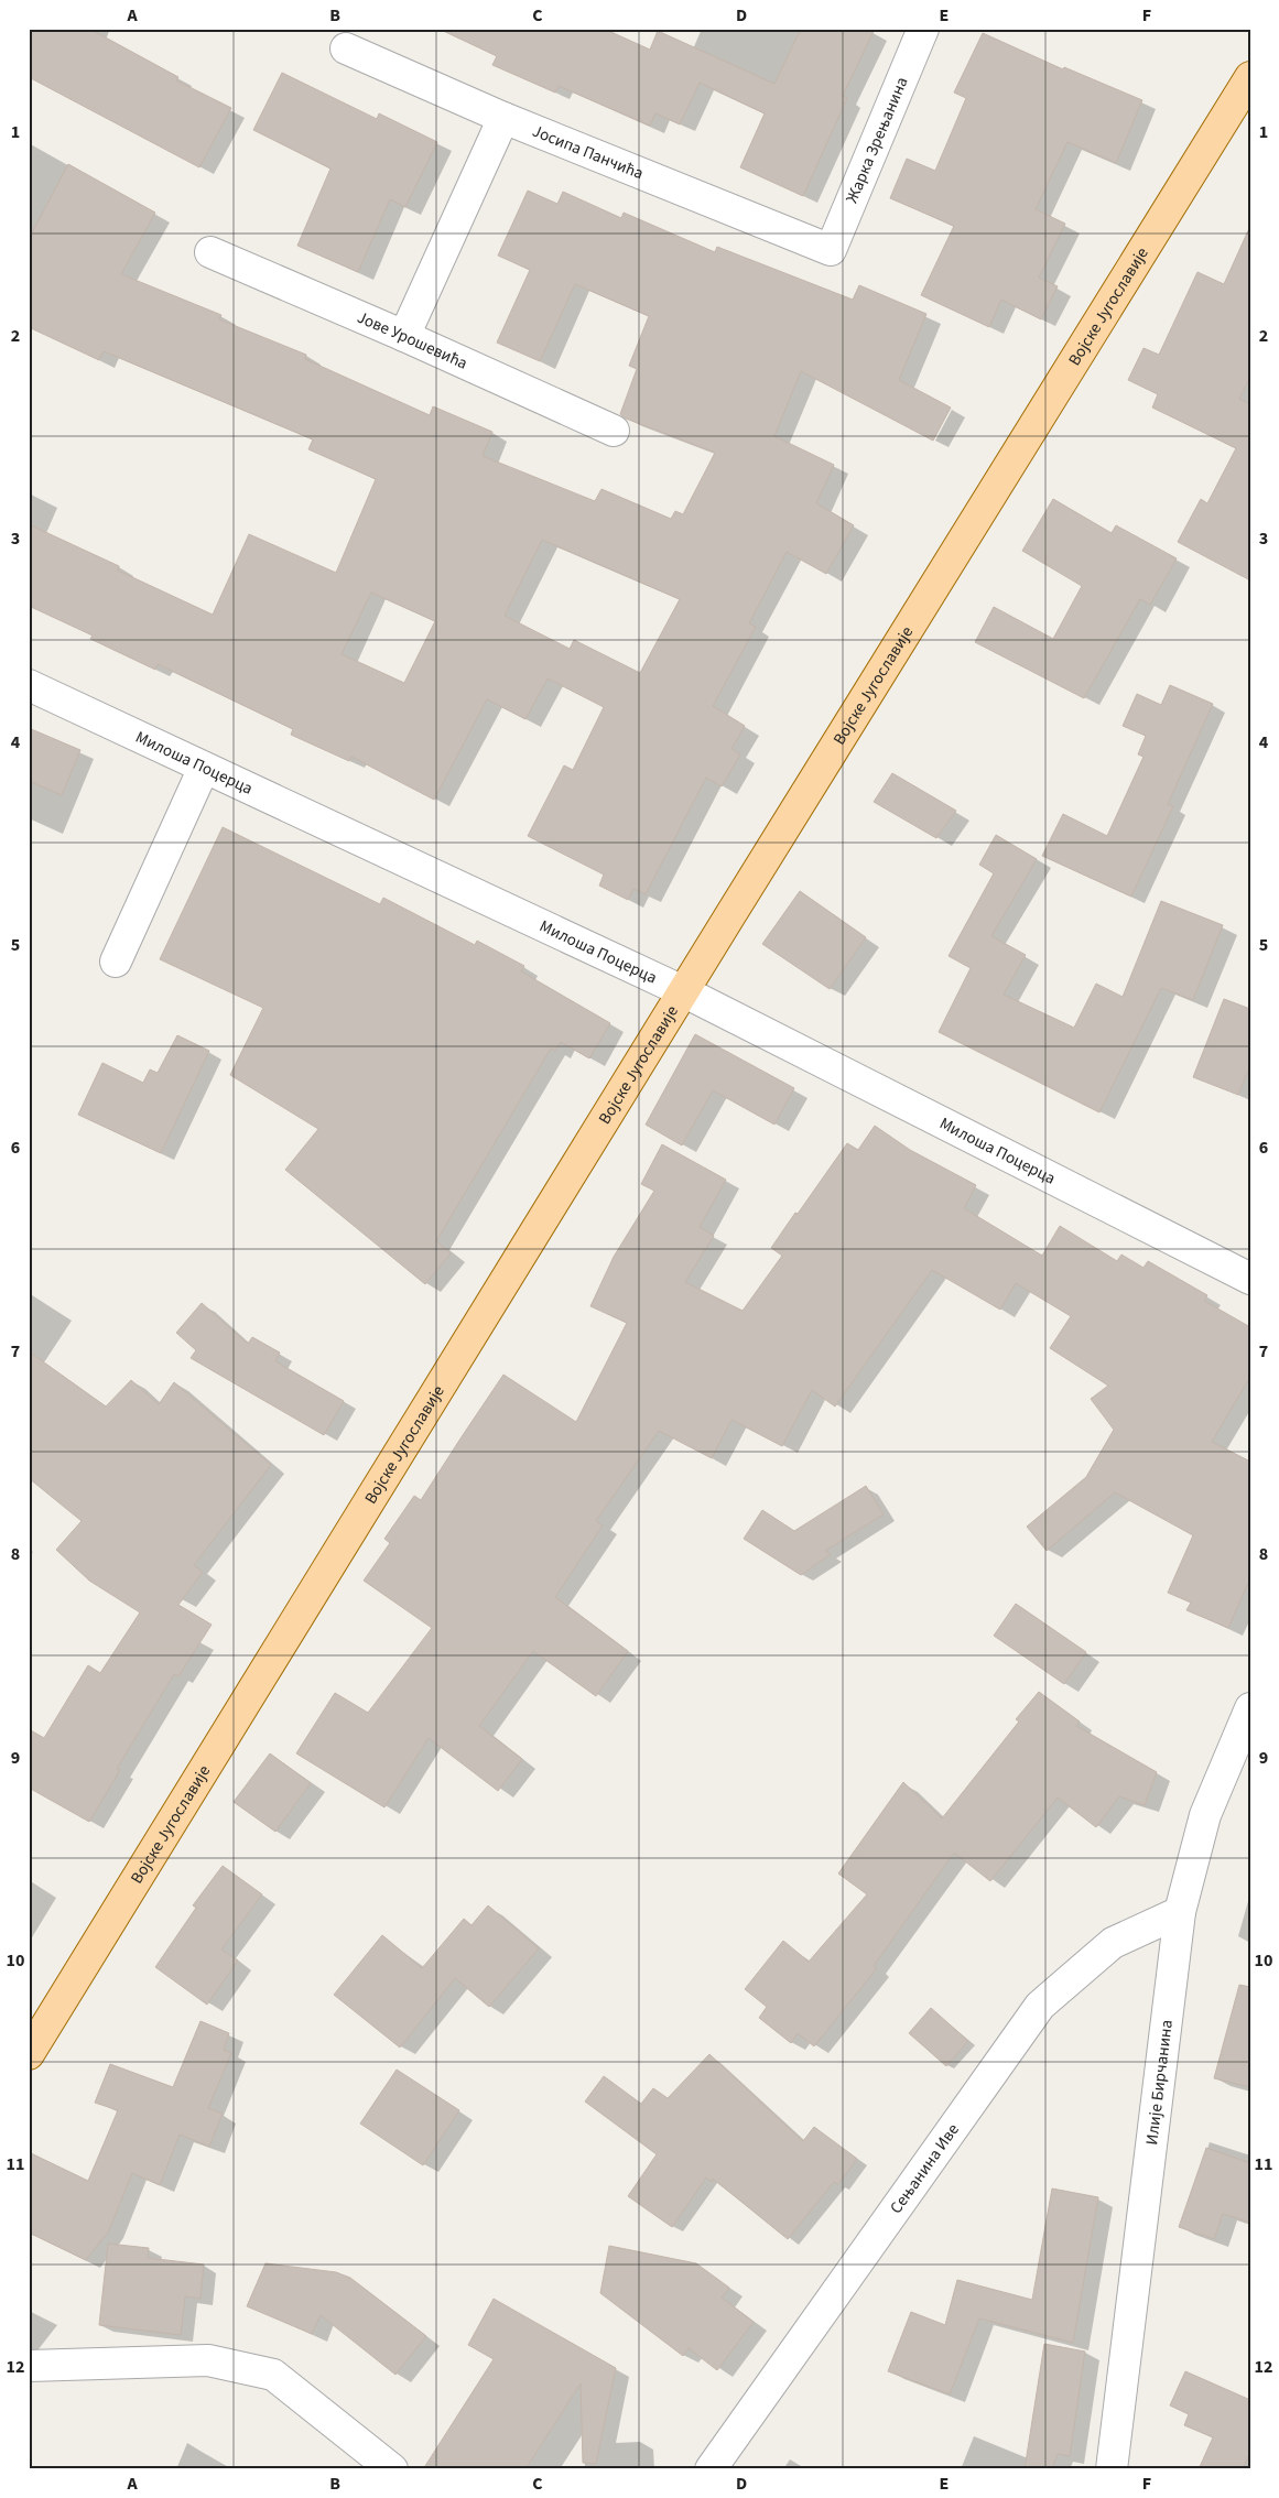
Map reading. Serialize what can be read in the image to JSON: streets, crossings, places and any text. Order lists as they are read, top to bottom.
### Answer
{
  "streets": {
    "main road": ["Војске Југославије"],
    "street": [
      "Жарка Зрењанина",
      "Јосипа Панчића",
      "Јове Урошевића",
      "Милоша Поцерца",
      "Илије Бирчанина",
      "Сењанина Иве"
    ]
  },
  "crossings": [
    ["Жарка Зрењанина", "Јосипа Панчића"],
    ["Војске Југославије", "Милоша Поцерца"],
    ["Илије Бирчанина", "Сењанина Иве"]
  ],
  "grid": {
    "columns": [
      "A",
      "B",
      "C",
      "D",
      "E",
      "F"
    ],
    "rows": [
      "1",
      "2",
      "3",
      "4",
      "5",
      "6",
      "7",
      "8",
      "9",
      "10",
      "11",
      "12"
    ]
  }
}
